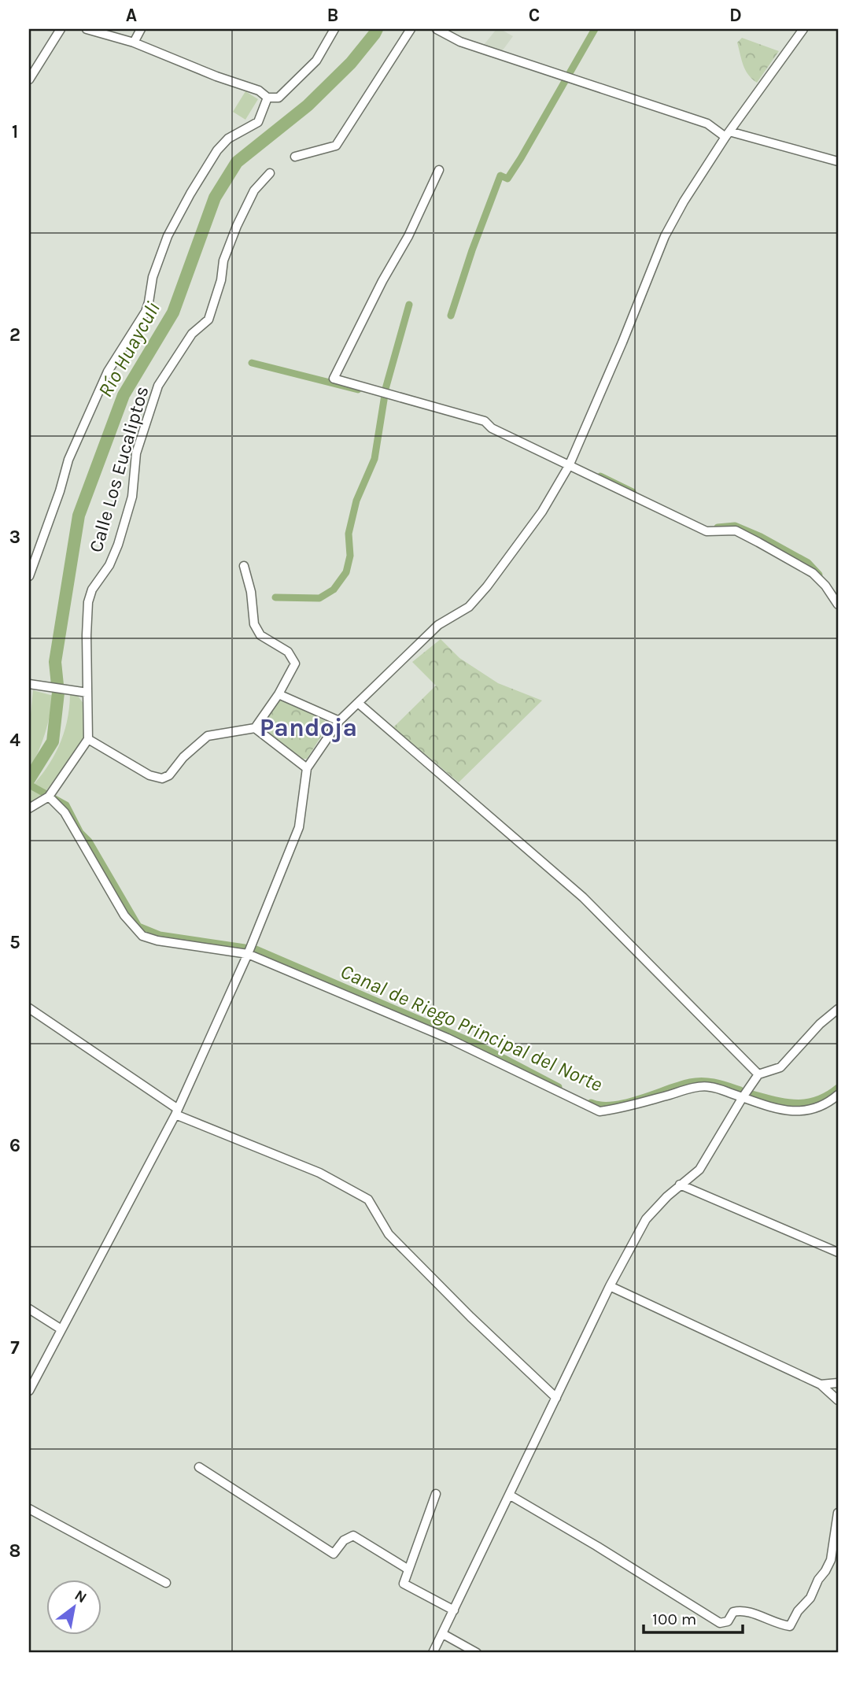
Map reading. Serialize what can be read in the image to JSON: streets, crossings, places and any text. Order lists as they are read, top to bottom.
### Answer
{
  "streets": {
    "street": ["Calle Los Eucaliptos"]
  },
  "districts": ["Pandoja"],
  "water": ["Río Huayculi", "Canal de Riego Principal del Norte"],
  "scale_bar": "100 m",
  "north": "top right",
  "grid": {
    "columns": [
      "A",
      "B",
      "C",
      "D"
    ],
    "rows": [
      "1",
      "2",
      "3",
      "4",
      "5",
      "6",
      "7",
      "8"
    ]
  }
}
